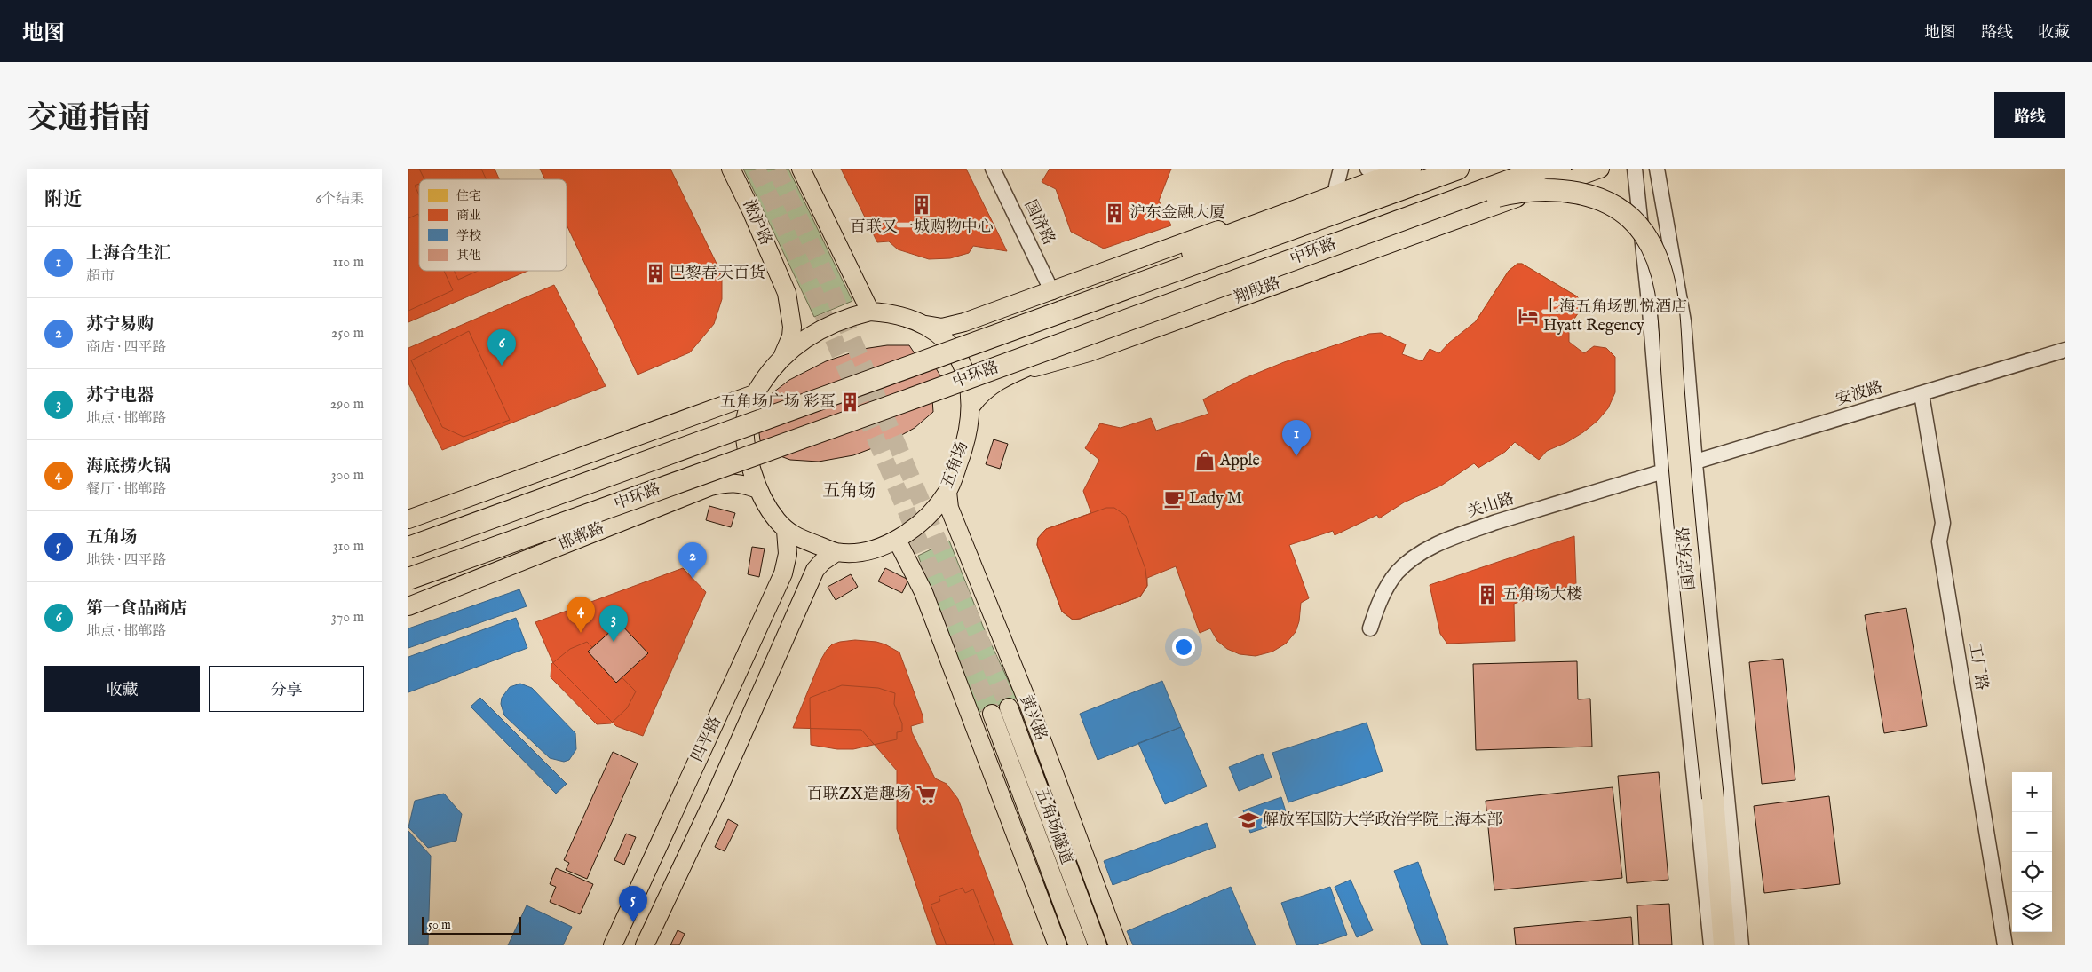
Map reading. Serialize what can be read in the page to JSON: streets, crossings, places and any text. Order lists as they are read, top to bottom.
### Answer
{
  "streets": {
    "highway": ["中环路"],
    "main road": [
      "淞沪路",
      "翔殷路",
      "五角场",
      "邯郸路",
      "黄兴路",
      "四平路",
      "五角场隧道"
    ],
    "street": [
      "国济路",
      "安波路",
      "关山路",
      "国定东路",
      "工厂路"
    ]
  },
  "crossings": [
    ["淞沪路", "五角场"],
    ["翔殷路", "五角场"],
    ["安波路", "关山路"],
    ["安波路", "国定东路"],
    ["安波路", "工厂路"],
    ["五角场", "邯郸路"],
    ["五角场", "黄兴路"],
    ["五角场", "四平路"],
    ["关山路", "国定东路"]
  ],
  "districts": ["五角场"],
  "places": {
    "building": [
      "百联又一城购物中心",
      "沪东金融大厦",
      "巴黎春天百货",
      "五角场广场 彩蛋",
      "五角场大楼"
    ],
    "hotel": ["上海五角场凯悦酒店 Hyatt Regency"],
    "shop": ["Apple"],
    "cafe": ["Lady M"],
    "supermarket": ["百联ZX造趣场"],
    "school or university": ["解放军国防大学政治学院上海本部"]
  },
  "legend": [
    "住宅",
    "商业",
    "学校",
    "其他"
  ],
  "scale_bar": "50 m",
  "page": {
    "header": "地图",
    "nav": ["地图", "路线", "收藏"],
    "title": "交通指南",
    "buttons": [
      "路线",
      ["收藏", "分享"]
    ],
    "heading": ["附近", "6个结果"],
    "list": [
      {
        "mark": "1",
        "name": "上海合生汇",
        "note": "超市",
        "value": "110 m"
      },
      {
        "mark": "2",
        "name": "苏宁易购",
        "note": "商店 · 四平路",
        "value": "250 m"
      },
      {
        "mark": "3",
        "name": "苏宁电器",
        "note": "地点 · 邯郸路",
        "value": "290 m"
      },
      {
        "mark": "4",
        "name": "海底捞火锅",
        "note": "餐厅 · 邯郸路",
        "value": "300 m"
      },
      {
        "mark": "5",
        "name": "五角场",
        "note": "地铁 · 四平路",
        "value": "310 m"
      },
      {
        "mark": "6",
        "name": "第一食品商店",
        "note": "地点 · 邯郸路",
        "value": "370 m"
      }
    ],
    "pins": [
      "6",
      "1",
      "2",
      "4",
      "3",
      "5"
    ],
    "map_buttons": ["+", "−"],
    "scale": "50 m"
  }
}
